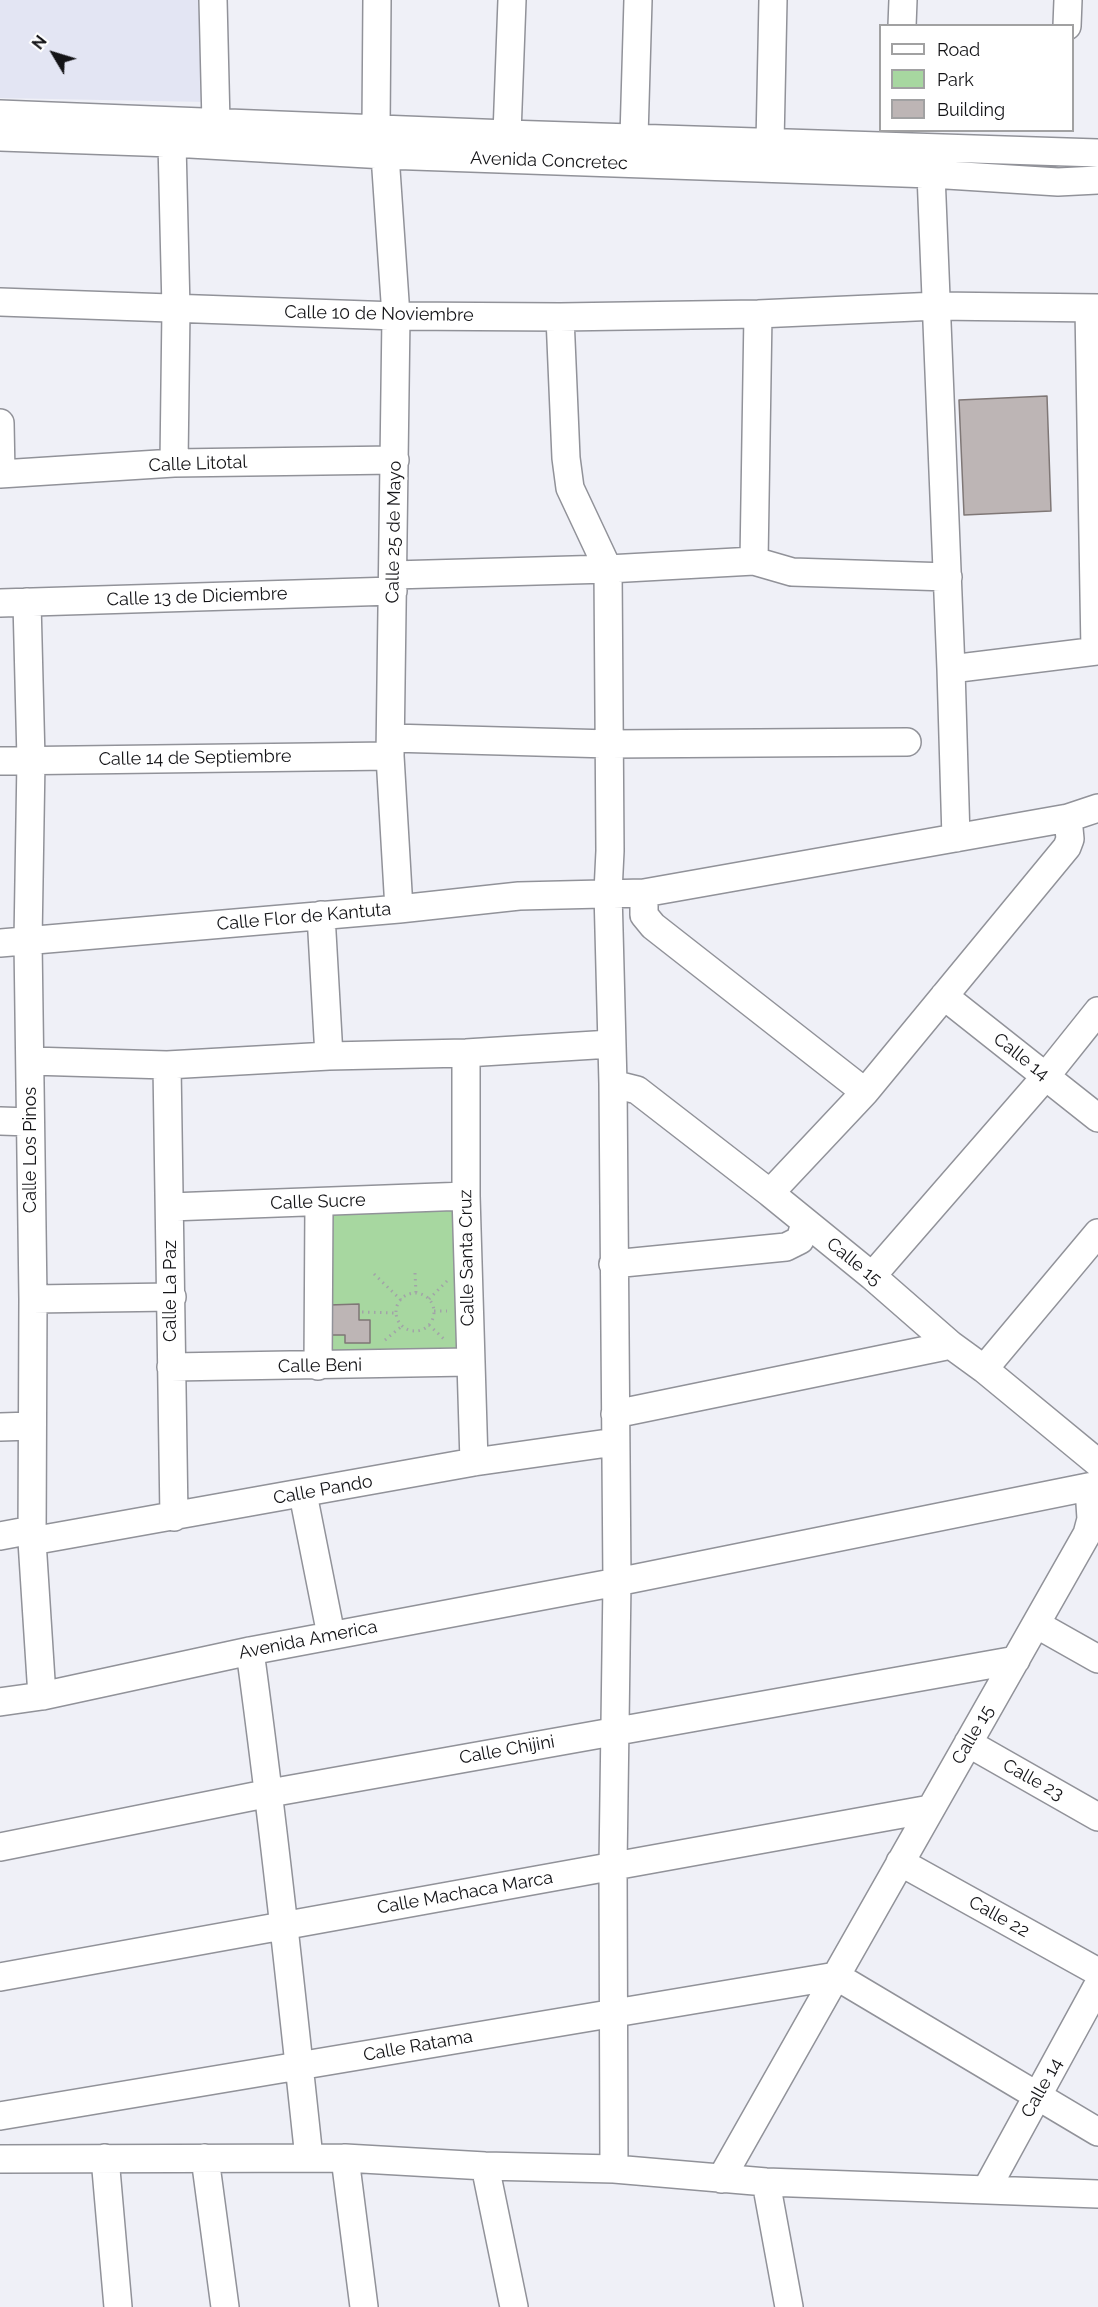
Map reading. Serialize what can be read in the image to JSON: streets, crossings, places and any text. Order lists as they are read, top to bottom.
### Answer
{
  "streets": {
    "street": [
      "Avenida Concretec",
      "Calle 10 de Noviembre",
      "Calle Litotal",
      "Calle 25 de Mayo",
      "Calle 13 de Diciembre",
      "Calle 14 de Septiembre",
      "Calle Flor de Kantuta",
      "Calle 14",
      "Calle Los Pinos",
      "Calle Sucre",
      "Calle Santa Cruz",
      "Calle 15",
      "Calle La Paz",
      "Calle Beni",
      "Calle Pando",
      "Avenida America",
      "Calle Chijini",
      "Calle 23",
      "Calle Machaca Marca",
      "Calle 22",
      "Calle Ratama"
    ]
  },
  "crossings": [
    ["Avenida Concretec", "Calle 25 de Mayo"],
    ["Calle 10 de Noviembre", "Calle 25 de Mayo"],
    ["Calle Litotal", "Calle 25 de Mayo"],
    ["Calle 25 de Mayo", "Calle 13 de Diciembre"],
    ["Calle 25 de Mayo", "Calle 14 de Septiembre"],
    ["Calle 25 de Mayo", "Calle Flor de Kantuta"],
    ["Calle 13 de Diciembre", "Calle Los Pinos"],
    ["Calle 14 de Septiembre", "Calle Los Pinos"],
    ["Calle Flor de Kantuta", "Calle Los Pinos"],
    ["Calle Los Pinos", "Calle Pando"],
    ["Calle Los Pinos", "Avenida America"],
    ["Calle Sucre", "Calle Santa Cruz"],
    ["Calle Sucre", "Calle La Paz"],
    ["Calle Santa Cruz", "Calle Beni"],
    ["Calle Santa Cruz", "Calle Pando"],
    ["Calle 15", "Avenida America"],
    ["Calle 15", "Calle Chijini"],
    ["Calle 15", "Calle 23"],
    ["Calle 15", "Calle Machaca Marca"],
    ["Calle 15", "Calle 22"],
    ["Calle 15", "Calle Ratama"],
    ["Calle La Paz", "Calle Beni"],
    ["Calle La Paz", "Calle Pando"]
  ],
  "legend": ["Road", "Park", "Building"],
  "north": "top left"
}
